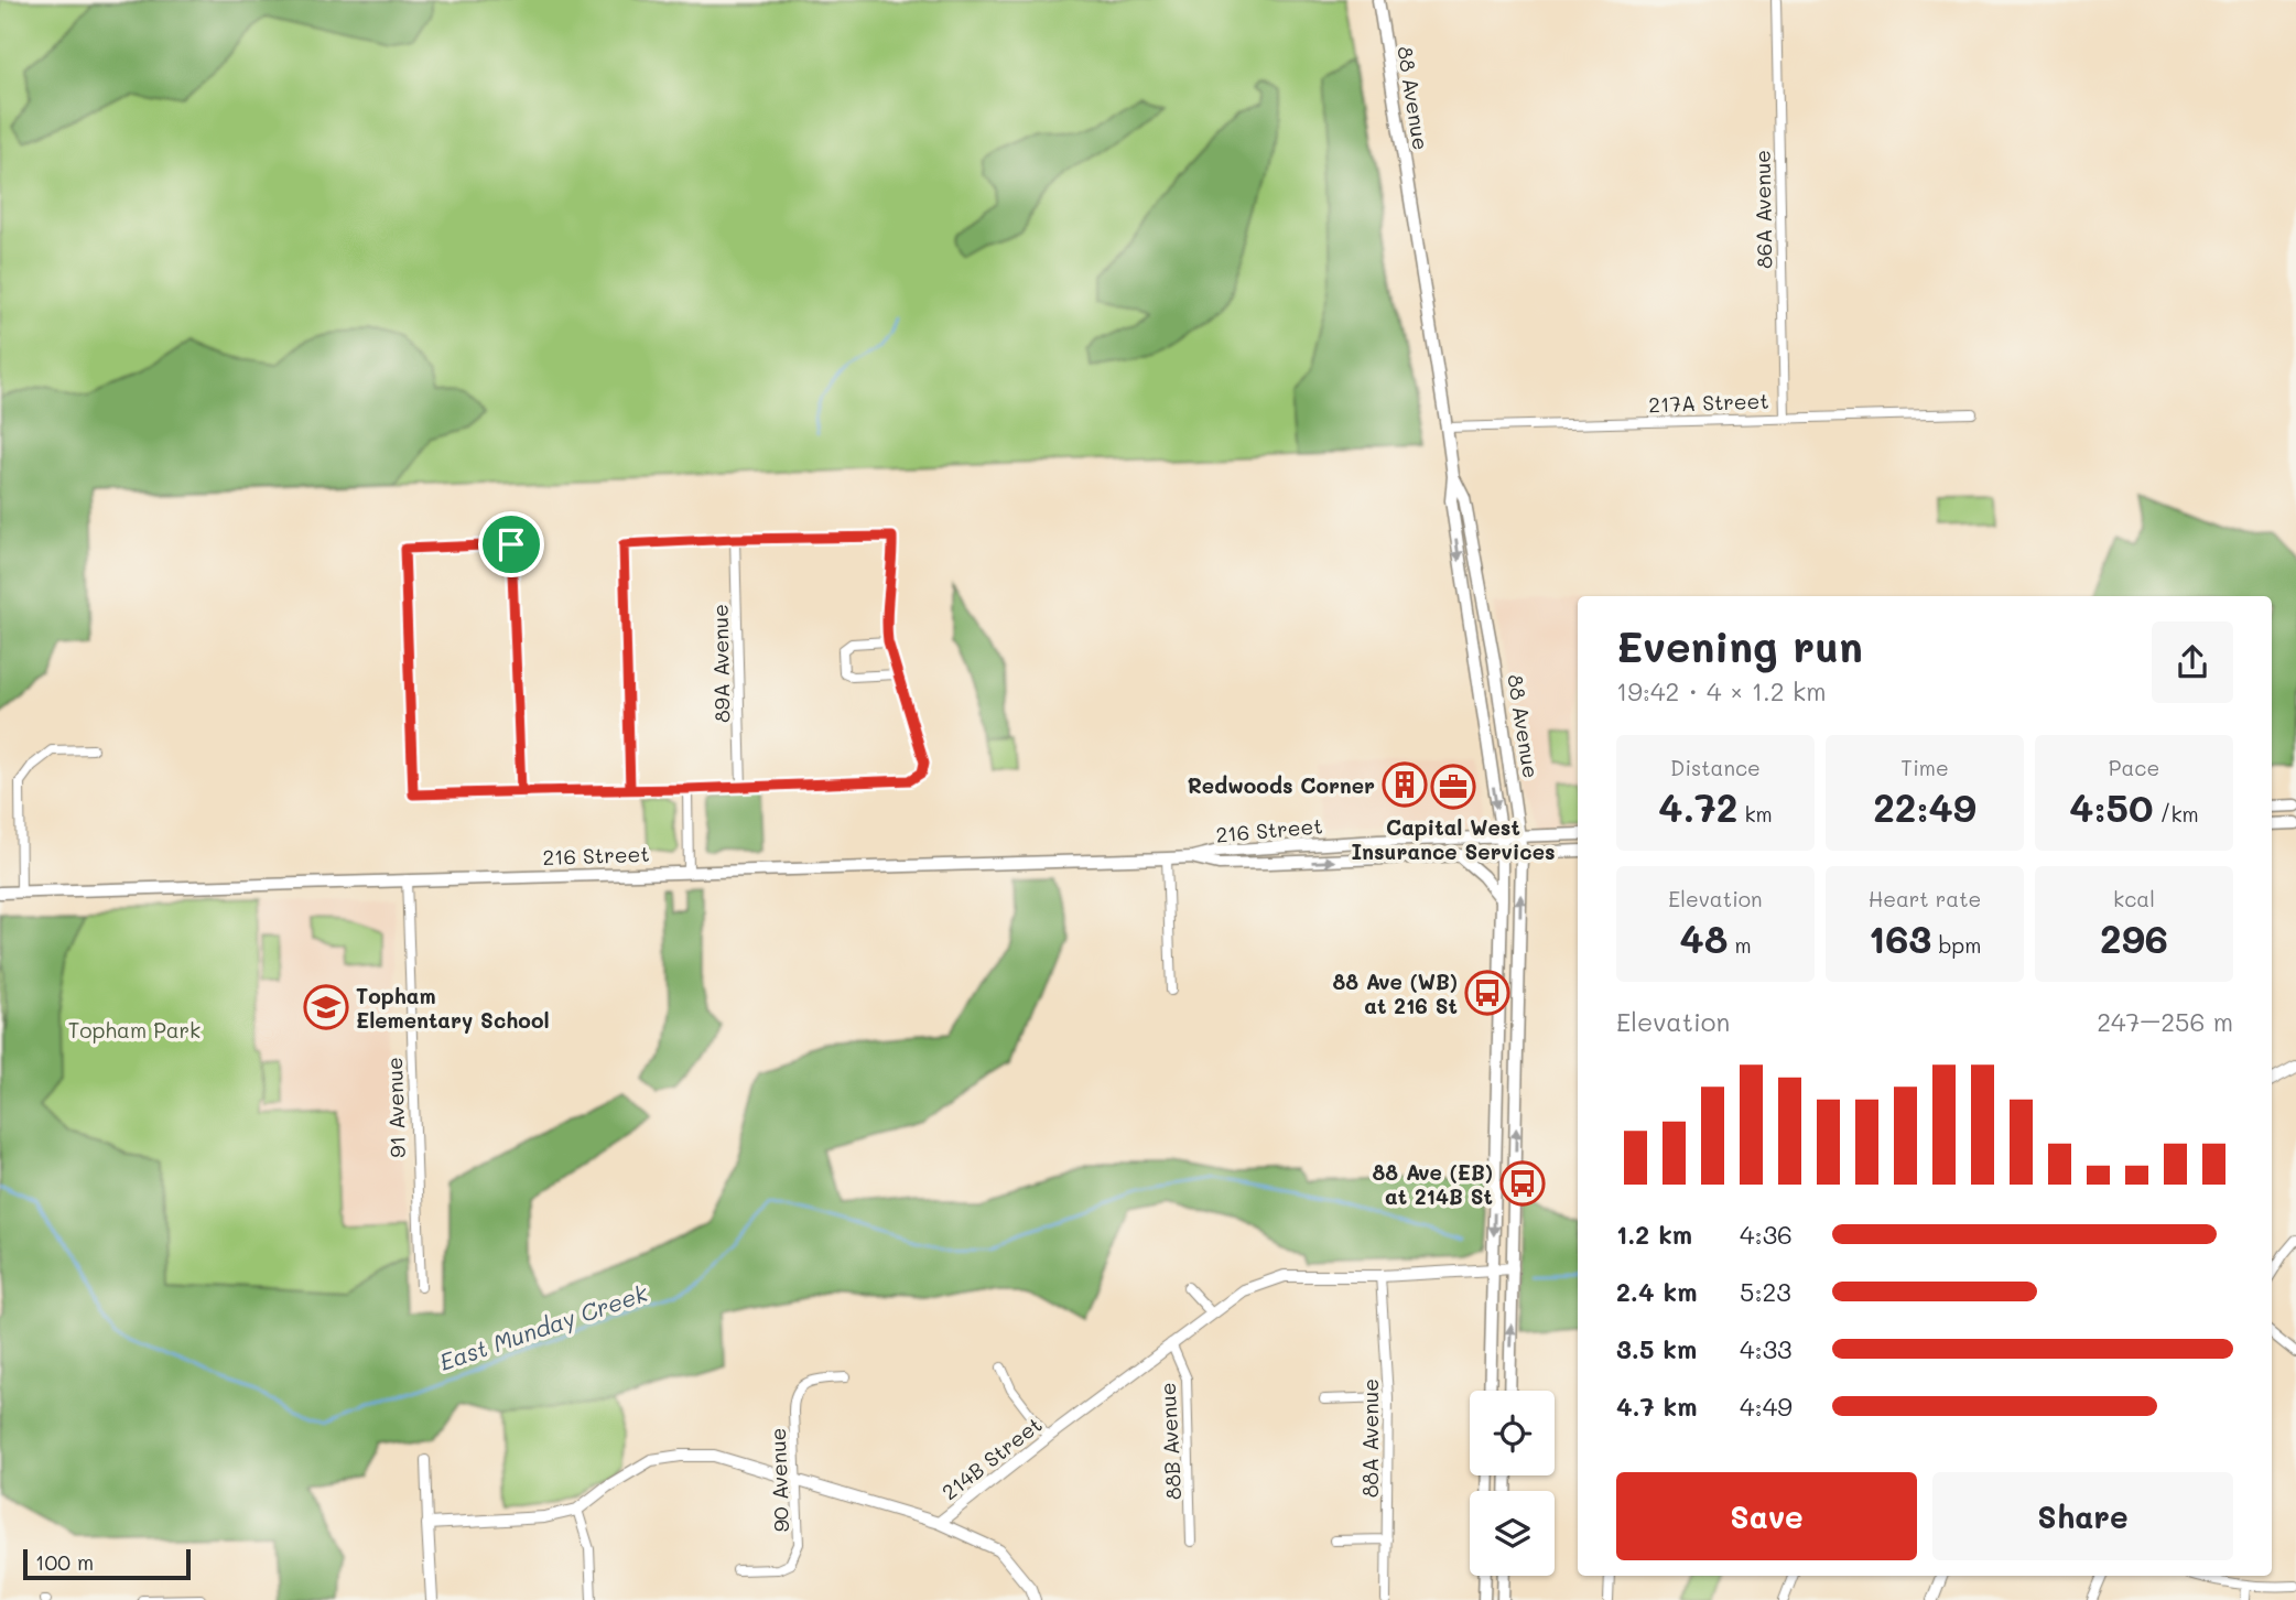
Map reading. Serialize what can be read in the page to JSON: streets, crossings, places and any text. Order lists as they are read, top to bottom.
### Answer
{
  "streets": {
    "main road": ["88 Avenue", "216 Street"],
    "street": [
      "86A Avenue",
      "217A Street",
      "89A Avenue",
      "91 Avenue",
      "88A Avenue",
      "88B Avenue",
      "214B Street",
      "90 Avenue"
    ]
  },
  "crossings": [
    ["88 Avenue", "217A Street"],
    ["88 Avenue", "216 Street"],
    ["88 Avenue", "214B Street"],
    ["86A Avenue", "217A Street"],
    ["216 Street", "91 Avenue"],
    ["88A Avenue", "214B Street"],
    ["88B Avenue", "214B Street"],
    ["214B Street", "90 Avenue"]
  ],
  "water": ["East Munday Creek"],
  "parks": ["Topham Park"],
  "places": {
    "building": ["Redwoods Corner"],
    "office": ["Capital West Insurance Services"],
    "bus stop": ["88 Ave (WB) at 216 St", "88 Ave (EB) at 214B St"],
    "school or university": ["Topham Elementary School"]
  },
  "scale_bar": "100 m",
  "page": {
    "heading": ["Evening run", "19:42 · 4 × 1.2 km"],
    "stats": [
      ["Distance", "4.72 km"],
      ["Time", "22:49"],
      ["Pace", "4:50 /km"],
      ["Elevation", "48 m"],
      ["Heart rate", "163 bpm"],
      ["kcal", "296"]
    ],
    "chart": ["Elevation", "247–256 m"],
    "list": [
      {
        "name": "1.2 km",
        "note": "4:36"
      },
      {
        "name": "2.4 km",
        "note": "5:23"
      },
      {
        "name": "3.5 km",
        "note": "4:33"
      },
      {
        "name": "4.7 km",
        "note": "4:49"
      }
    ],
    "buttons": ["Save", "Share"],
    "scale": "100 m"
  }
}
